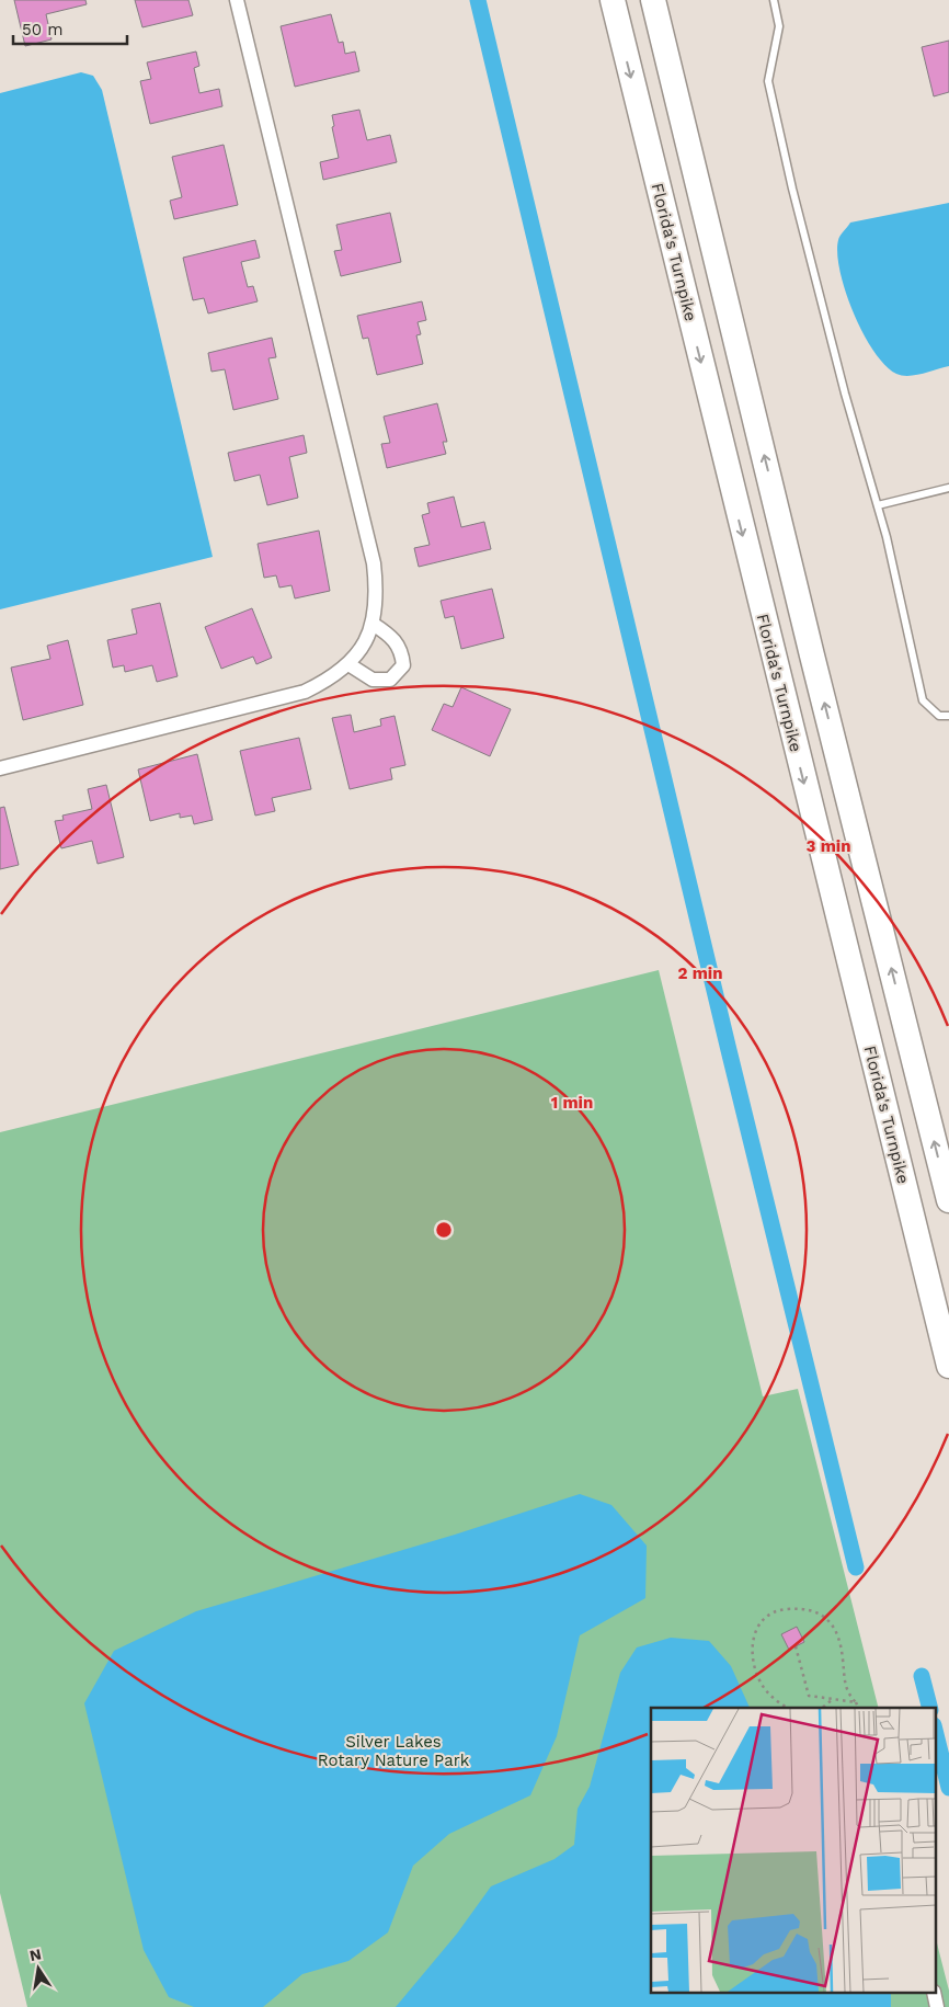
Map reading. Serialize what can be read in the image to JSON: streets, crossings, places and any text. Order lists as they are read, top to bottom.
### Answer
{
  "streets": {
    "highway": ["Florida's Turnpike"]
  },
  "parks": ["Silver Lakes Rotary Nature Park"],
  "scale_bar": "50 m",
  "north": "top",
  "rings": ["3 min", "2 min", "1 min"]
}
